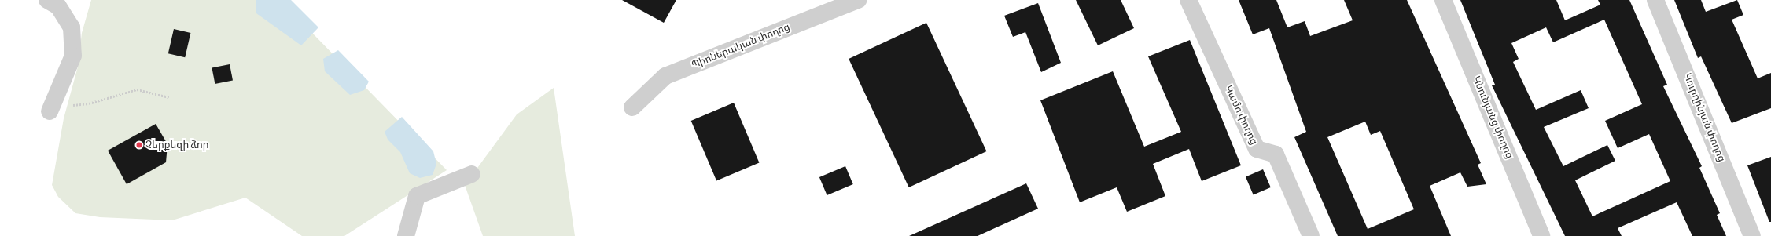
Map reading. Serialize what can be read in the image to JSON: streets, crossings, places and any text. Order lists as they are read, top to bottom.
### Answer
{
  "streets": {
    "street": [
      "Պիոներական փողոց",
      "Կամո փողոց",
      "Կնունյանց փողոց",
      "Կուրղինյան փողոց"
    ]
  },
  "places": ["Չերքեզի ձոր"]
}
